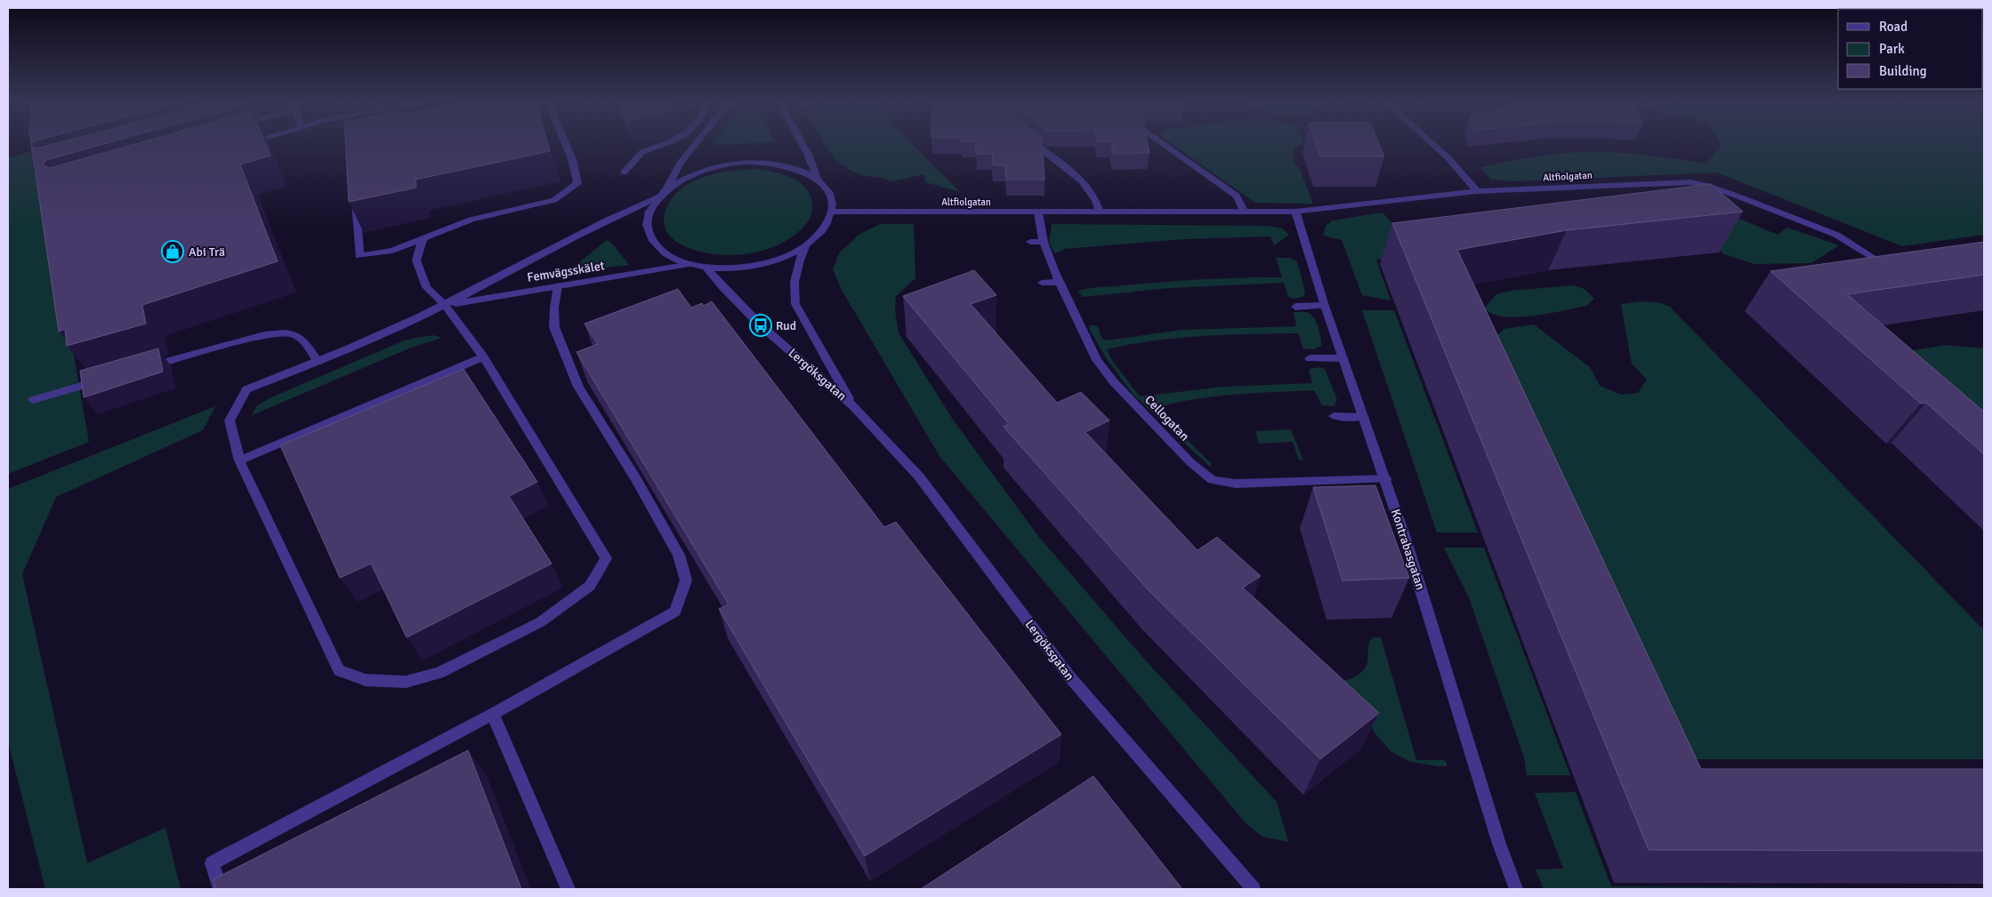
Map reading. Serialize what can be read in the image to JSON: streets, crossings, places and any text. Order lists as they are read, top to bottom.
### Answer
{
  "streets": {
    "street": [
      "Altfiolgatan",
      "Femvägsskälet",
      "Lergöksgatan",
      "Cellogatan",
      "Kontrabasgatan"
    ]
  },
  "crossings": [
    ["Altfiolgatan", "Femvägsskälet"],
    ["Altfiolgatan", "Lergöksgatan"],
    ["Altfiolgatan", "Cellogatan"],
    ["Altfiolgatan", "Kontrabasgatan"],
    ["Femvägsskälet", "Lergöksgatan"],
    ["Cellogatan", "Kontrabasgatan"]
  ],
  "places": {
    "shop": ["Abi Trä"],
    "bus stop": ["Rud"]
  },
  "legend": ["Road", "Park", "Building"]
}
